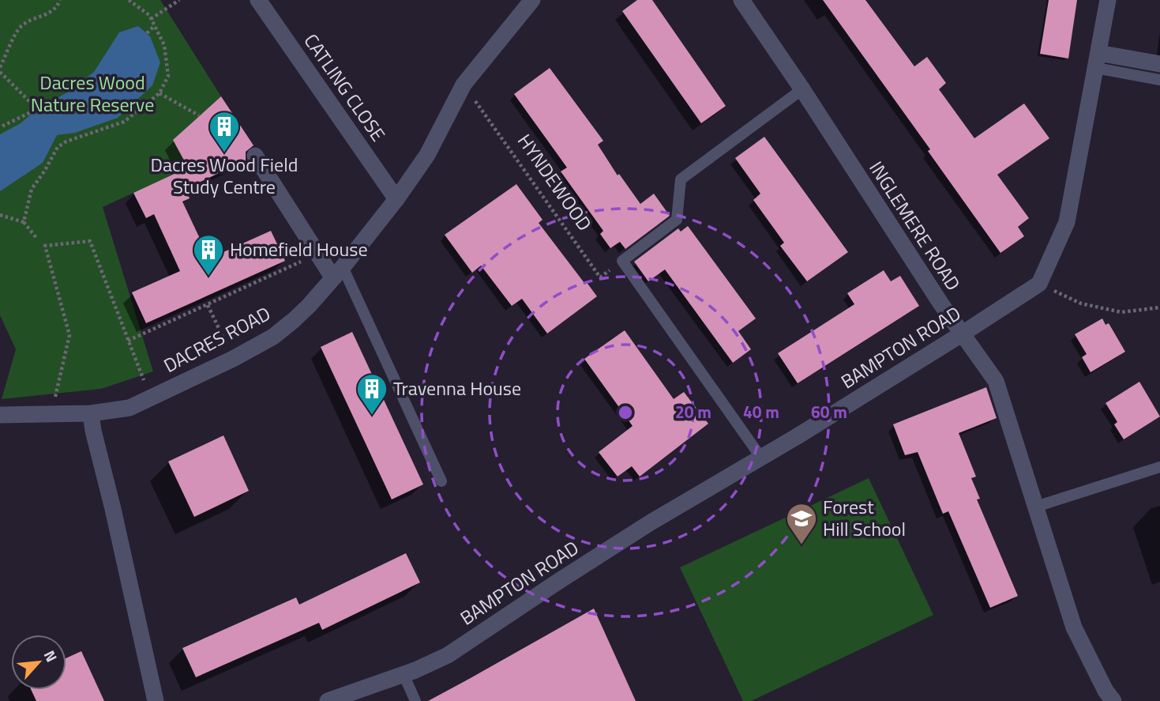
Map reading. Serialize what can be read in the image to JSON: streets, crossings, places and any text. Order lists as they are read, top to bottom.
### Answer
{
  "streets": {
    "street": [
      "CATLING CLOSE",
      "INGLEMERE ROAD",
      "DACRES ROAD",
      "BAMPTON ROAD"
    ],
    "path": ["HYNDEWOOD"]
  },
  "crossings": [
    ["CATLING CLOSE", "DACRES ROAD"],
    ["HYNDEWOOD", "DACRES ROAD"],
    ["INGLEMERE ROAD", "BAMPTON ROAD"]
  ],
  "parks": ["Dacres Wood Nature Reserve"],
  "places": {
    "building": ["Dacres Wood Field Study Centre", "Homefield House", "Travenna House"],
    "school or university": ["Forest Hill School"]
  },
  "north": "top right",
  "rings": ["20 m", "40 m", "60 m"]
}
